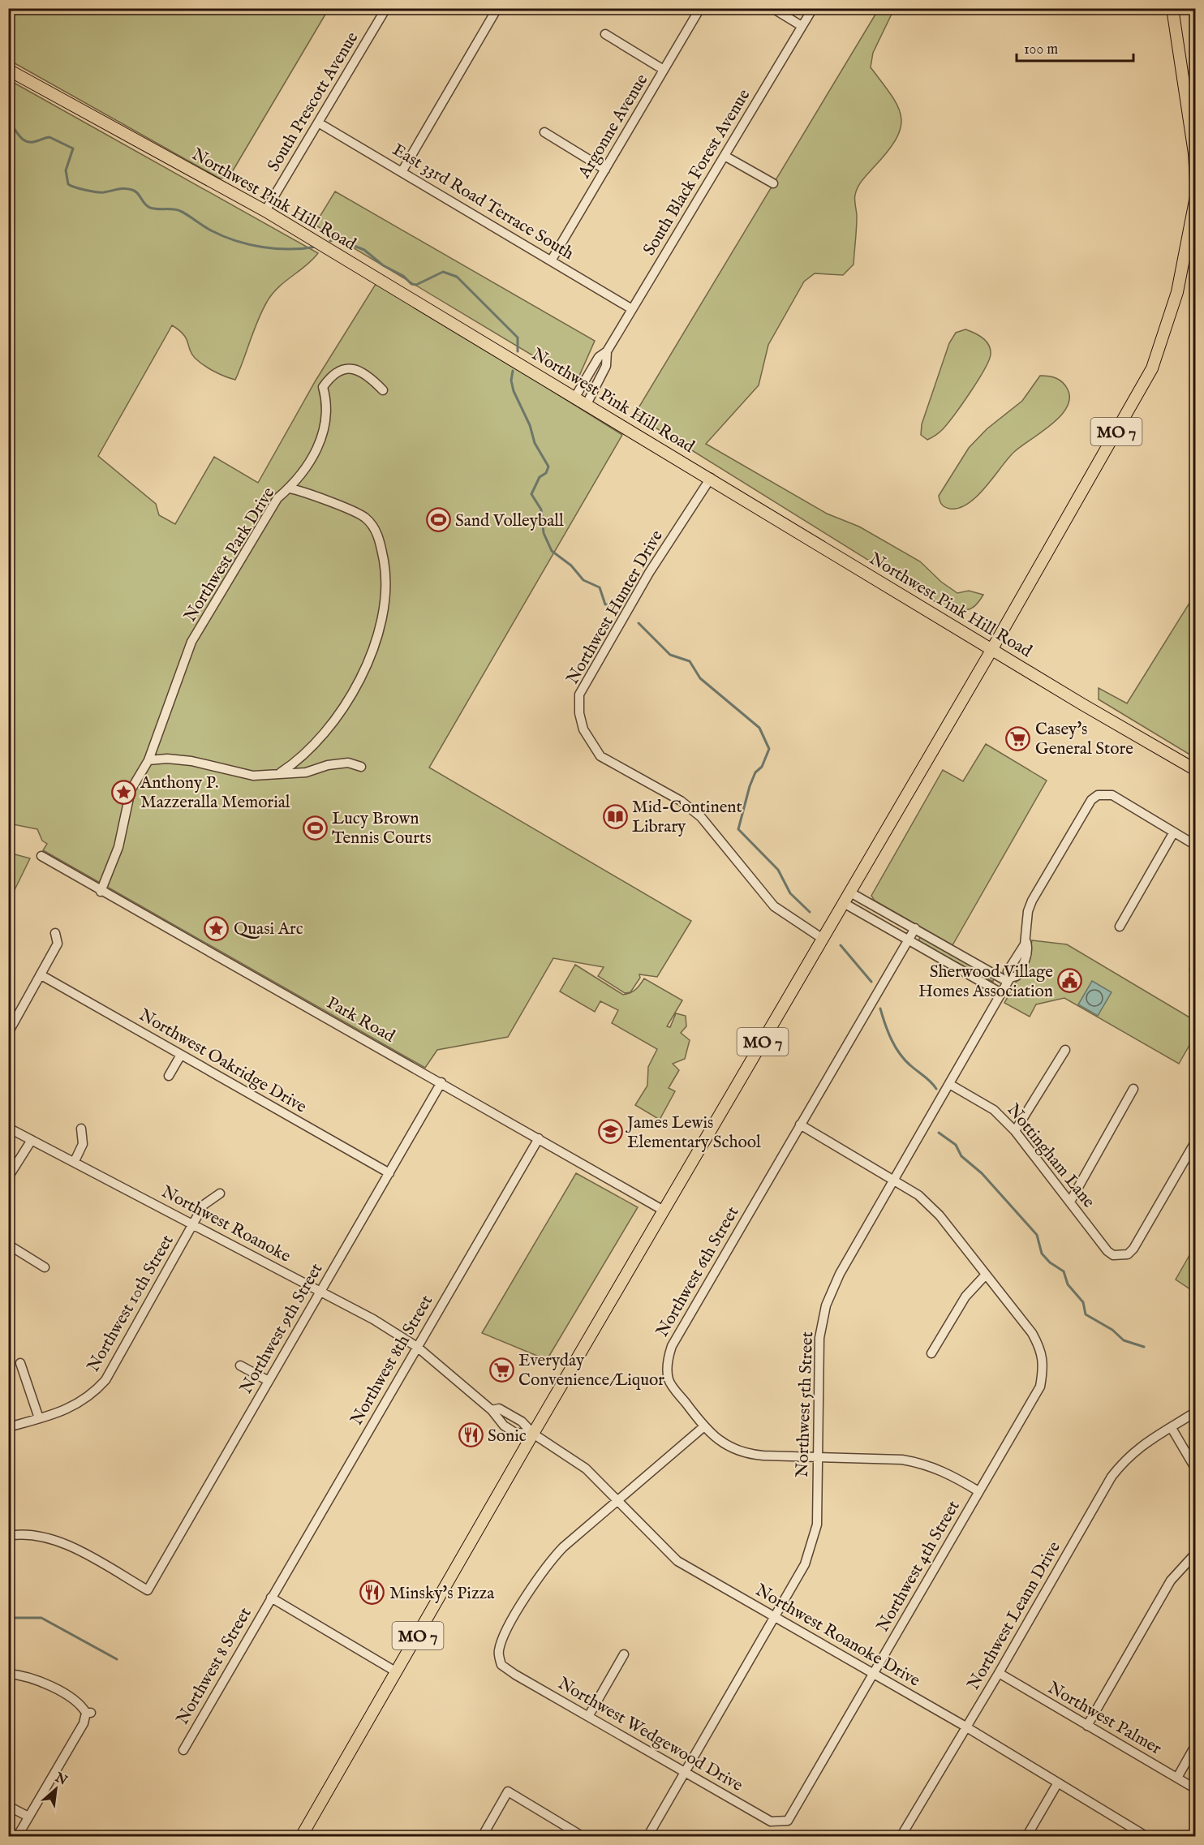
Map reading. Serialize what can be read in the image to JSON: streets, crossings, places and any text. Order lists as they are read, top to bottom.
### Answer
{
  "streets": {
    "main road": ["Northwest Pink Hill Road", "MO 7"],
    "street": [
      "South Prescott Avenue",
      "Argonne Avenue",
      "South Black Forest Avenue",
      "East 33rd Road Terrace South",
      "Northwest Park Drive",
      "Northwest Hunter Drive",
      "Park Road",
      "Northwest Oakridge Drive",
      "Nottingham Lane",
      "Northwest Roanoke",
      "Northwest 6th Street",
      "Northwest 10th Street",
      "Northwest 9th Street",
      "Northwest 8th Street",
      "Northwest 5th Street",
      "Northwest 4th Street",
      "Northwest Leann Drive",
      "Northwest Roanoke Drive",
      "Northwest 8 Street",
      "Northwest Palmer",
      "Northwest Wedgewood Drive"
    ]
  },
  "crossings": [
    ["South Prescott Avenue", "Northwest Pink Hill Road"],
    ["South Prescott Avenue", "East 33rd Road Terrace South"],
    ["Argonne Avenue", "East 33rd Road Terrace South"],
    ["South Black Forest Avenue", "Northwest Pink Hill Road"],
    ["South Black Forest Avenue", "East 33rd Road Terrace South"],
    ["Northwest Pink Hill Road", "MO 7"],
    ["Northwest Pink Hill Road", "Northwest Hunter Drive"],
    ["MO 7", "Northwest Hunter Drive"],
    ["MO 7", "Park Road"],
    ["MO 7", "Northwest Roanoke"],
    ["MO 7", "Northwest Roanoke Drive"],
    ["Northwest Park Drive", "Park Road"],
    ["Park Road", "Northwest 9th Street"],
    ["Park Road", "Northwest 8th Street"],
    ["Northwest Oakridge Drive", "Northwest 9th Street"],
    ["Nottingham Lane", "Northwest 5th Street"],
    ["Northwest Roanoke", "Northwest 10th Street"],
    ["Northwest Roanoke", "Northwest 9th Street"],
    ["Northwest Roanoke", "Northwest 8th Street"],
    ["Northwest Roanoke", "Northwest Roanoke Drive"],
    ["Northwest 6th Street", "Northwest 5th Street"],
    ["Northwest 6th Street", "Northwest 4th Street"],
    ["Northwest 8th Street", "Northwest 8 Street"],
    ["Northwest 5th Street", "Northwest Roanoke Drive"],
    ["Northwest 5th Street", "Northwest Wedgewood Drive"],
    ["Northwest 4th Street", "Northwest Roanoke Drive"],
    ["Northwest 4th Street", "Northwest Wedgewood Drive"],
    ["Northwest Leann Drive", "Northwest Roanoke Drive"],
    ["Northwest Leann Drive", "Northwest Palmer"],
    ["Northwest Roanoke Drive", "Northwest Wedgewood Drive"]
  ],
  "places": {
    "sports": ["Sand Volleyball", "Lucy Brown Tennis Courts"],
    "supermarket": ["Casey's General Store", "Everyday Convenience/Liquor"],
    "place": ["Anthony P. Mazzeralla Memorial", "Quasi Arc"],
    "library": ["Mid-Continent Library"],
    "public building": ["Sherwood Village Homes Association"],
    "school or university": ["James Lewis Elementary School"],
    "restaurant": ["Sonic", "Minsky's Pizza"]
  },
  "scale_bar": "100 m",
  "north": "top right"
}
